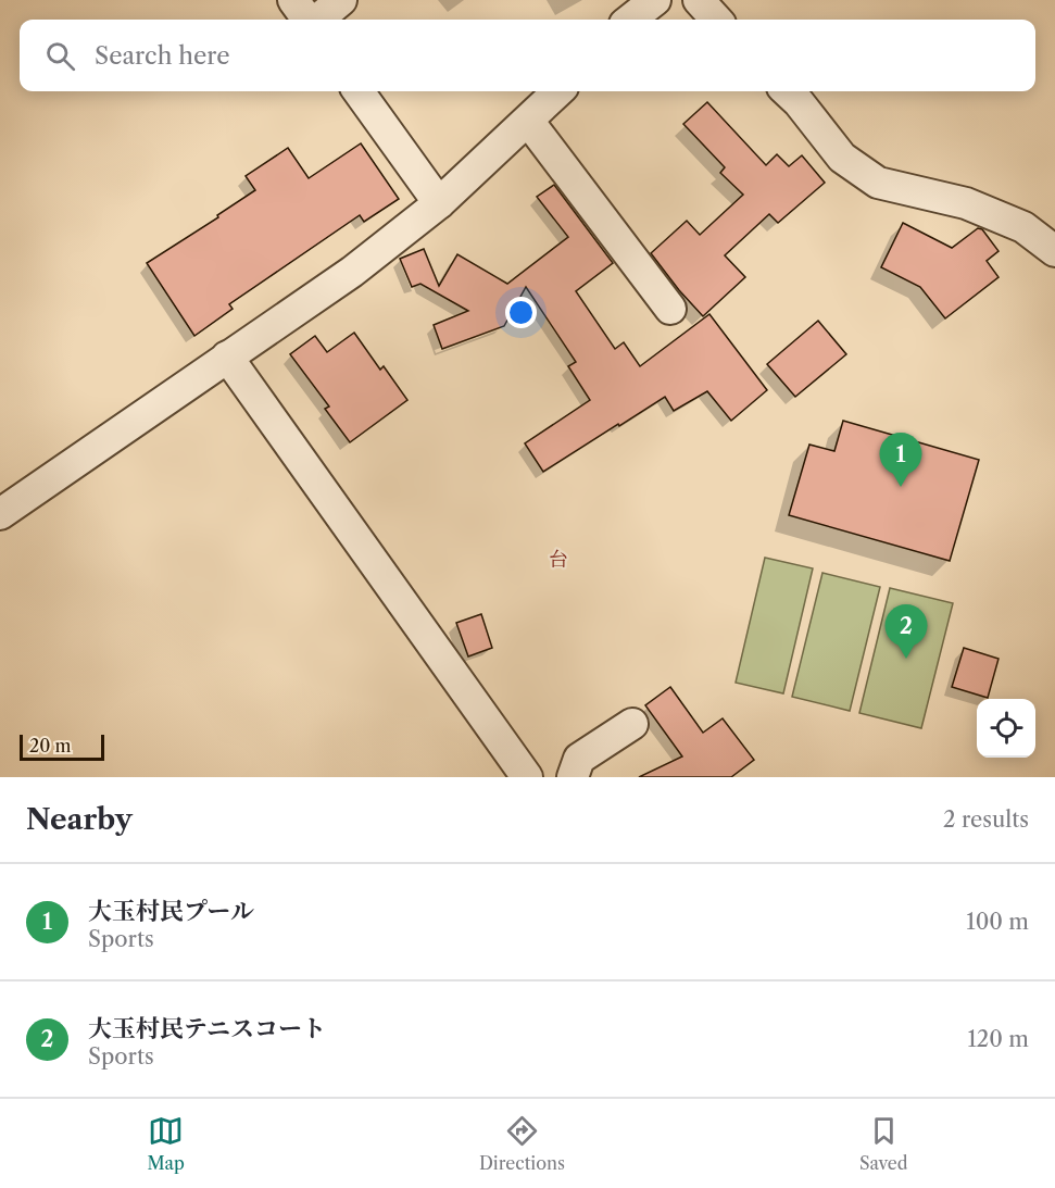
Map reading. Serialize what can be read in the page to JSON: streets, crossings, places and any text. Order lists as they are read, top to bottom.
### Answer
{
  "districts": ["台"],
  "scale_bar": "20 m",
  "page": {
    "search": "Search here",
    "pins": ["1", "2"],
    "scale": "20 m",
    "heading": ["Nearby", "2 results"],
    "list": [
      {
        "mark": "1",
        "name": "大玉村民プール",
        "note": "Sports",
        "value": "100 m"
      },
      {
        "mark": "2",
        "name": "大玉村民テニスコート",
        "note": "Sports",
        "value": "120 m"
      }
    ],
    "nav": ["Map", "Directions", "Saved"]
  }
}
